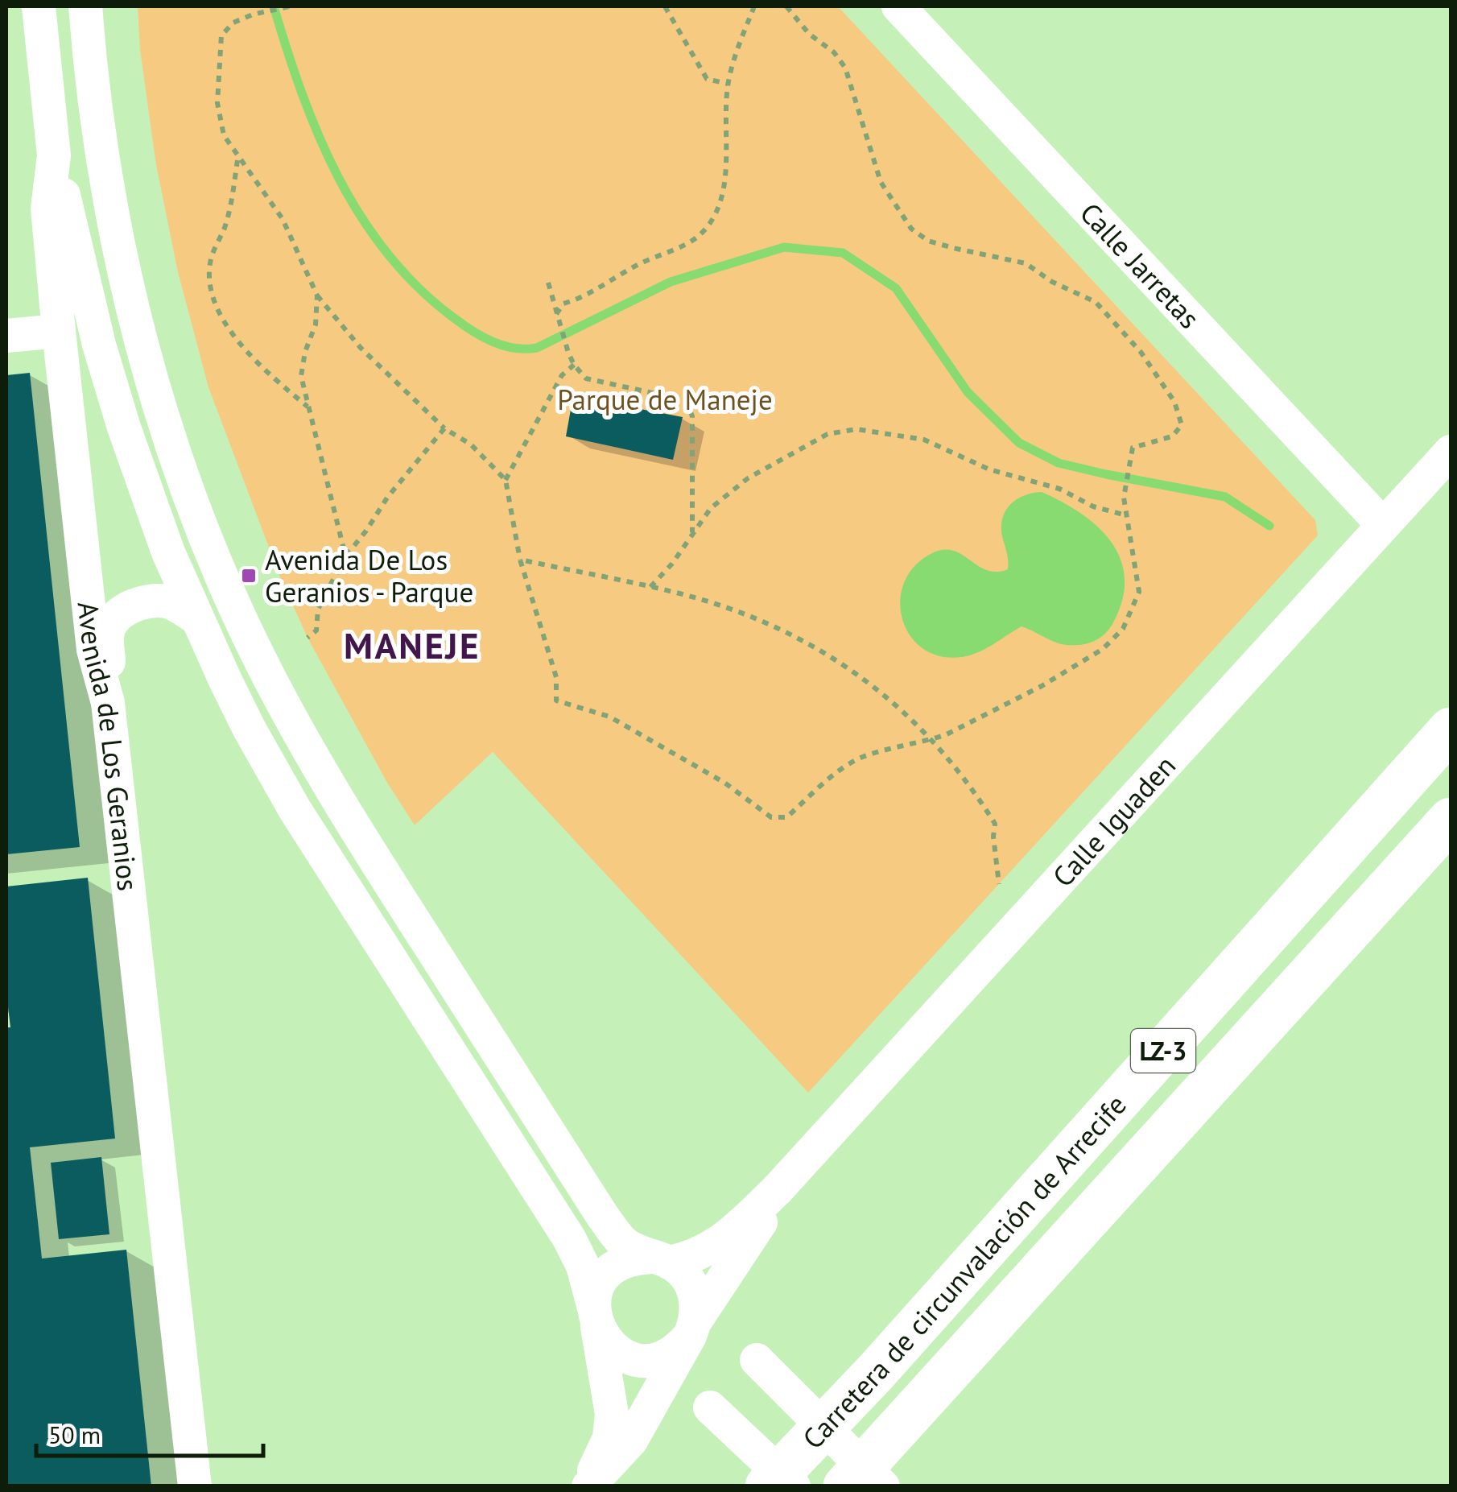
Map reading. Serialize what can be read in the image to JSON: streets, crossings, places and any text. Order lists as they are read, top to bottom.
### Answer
{
  "streets": {
    "highway": ["LZ-3", "Carretera de circunvalación de Arrecife"],
    "street": ["Calle Jarretas", "Avenida de Los Geranios", "Calle Iguaden"]
  },
  "crossings": [
    ["Calle Jarretas", "Calle Iguaden"]
  ],
  "districts": ["MANEJE"],
  "parks": ["Parque de Maneje"],
  "places": {
    "transit": ["Avenida De Los Geranios - Parque"]
  },
  "scale_bar": "50 m"
}
